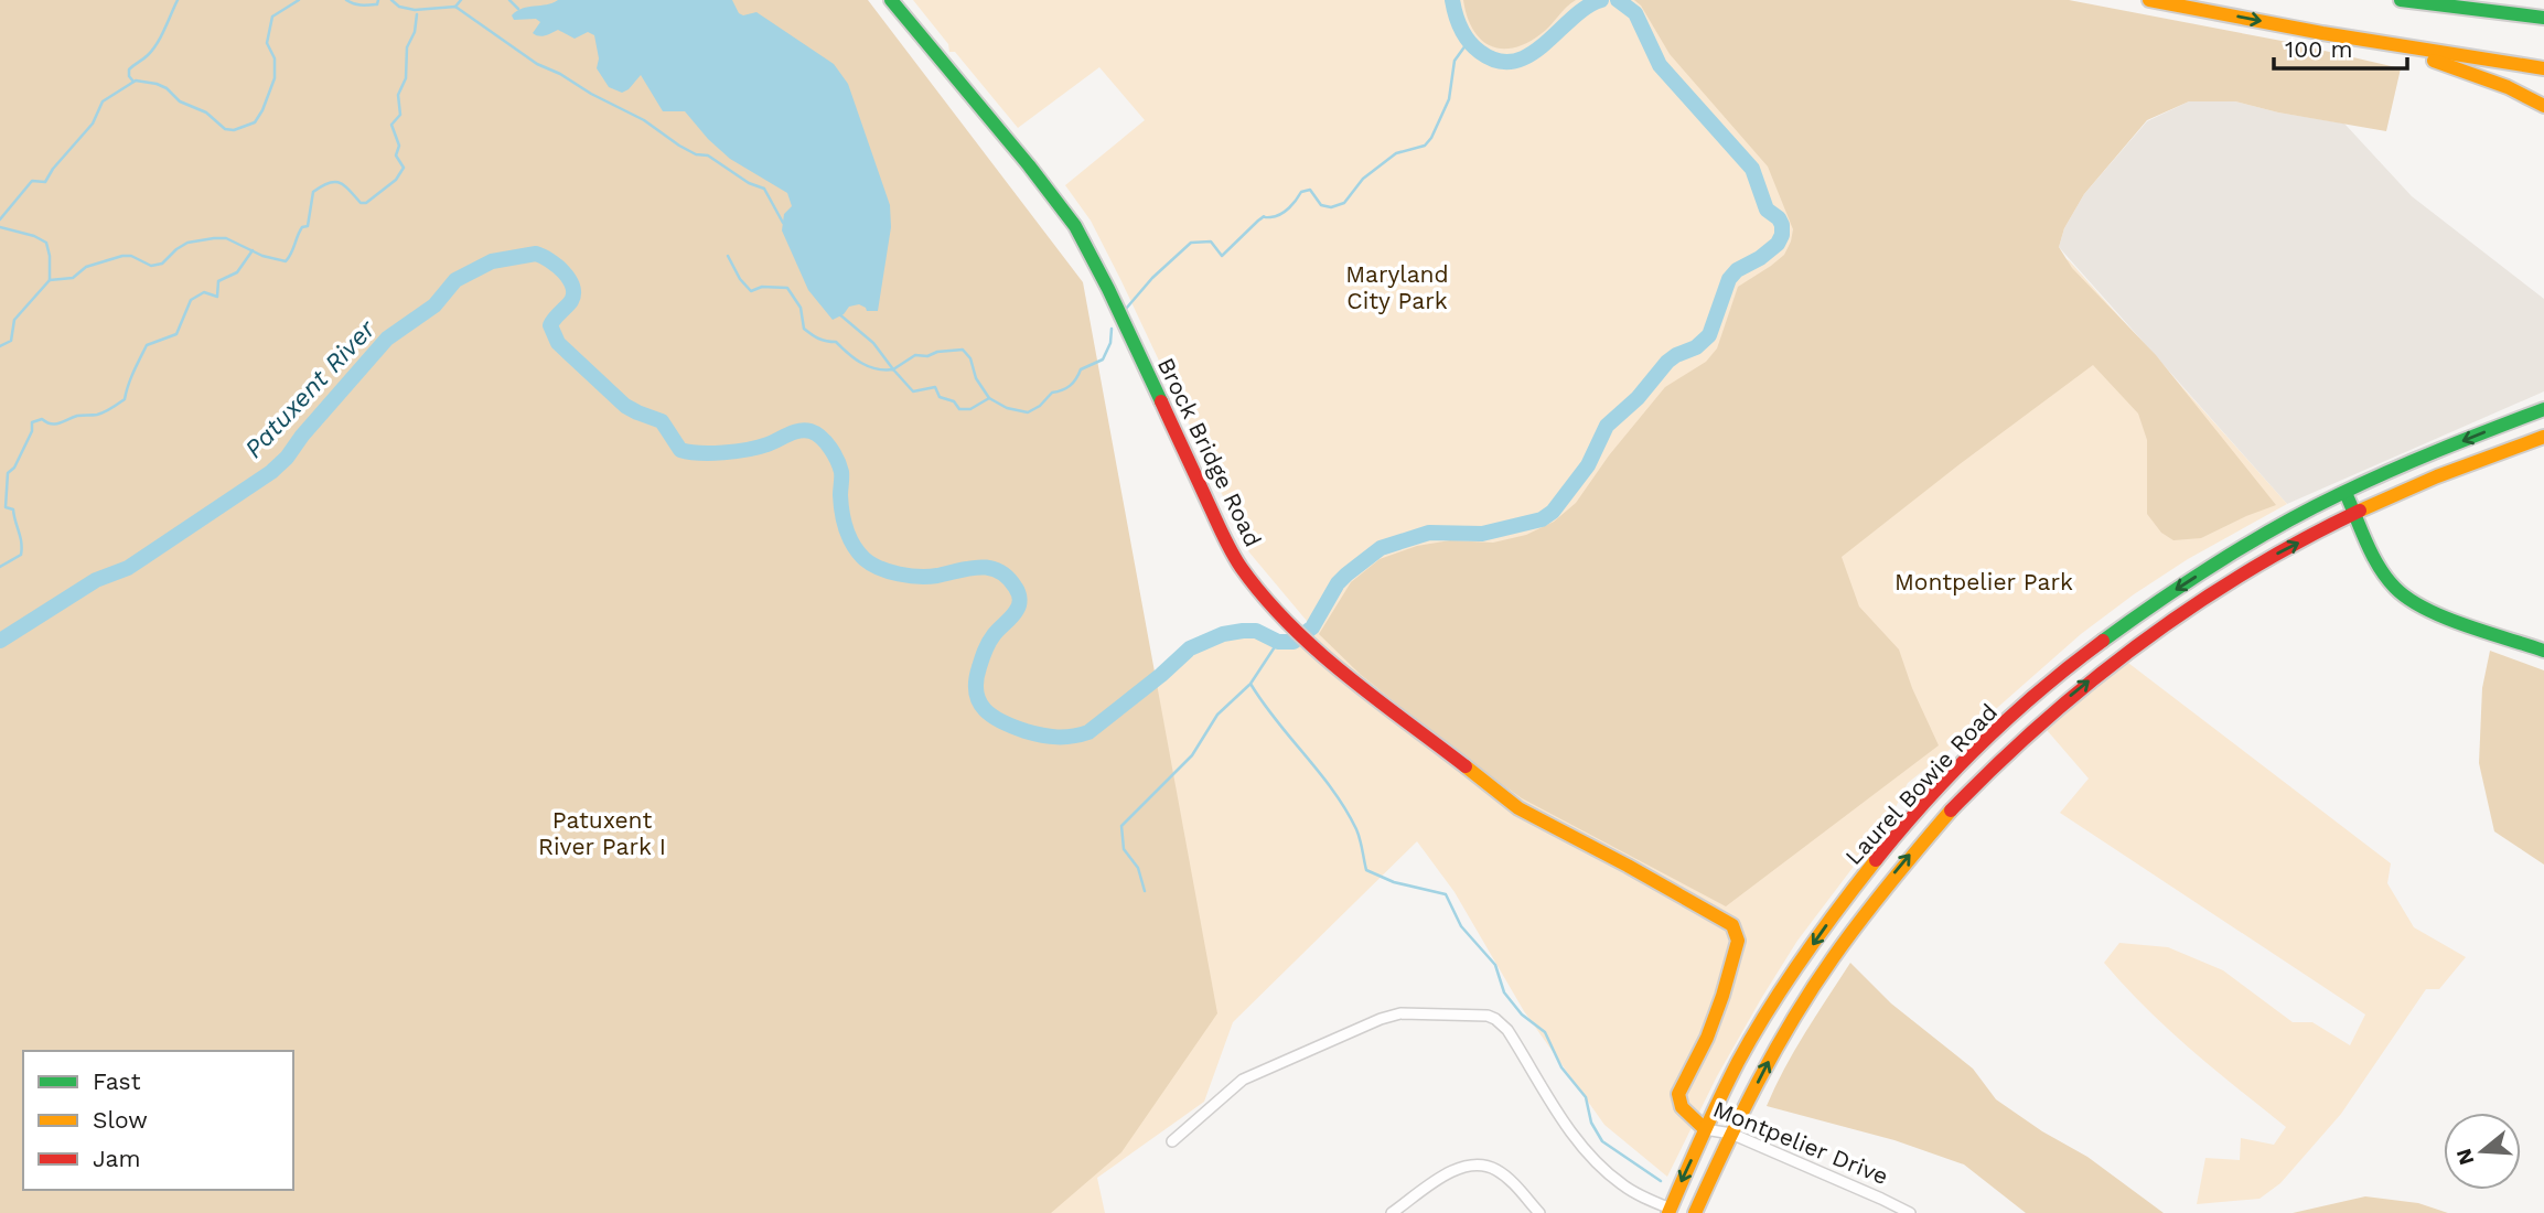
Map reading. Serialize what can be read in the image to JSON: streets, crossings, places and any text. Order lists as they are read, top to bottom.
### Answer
{
  "streets": {
    "main road": ["Brock Bridge Road", "Laurel Bowie Road", "Montpelier Drive"]
  },
  "crossings": [
    ["Brock Bridge Road", "Montpelier Drive"],
    ["Laurel Bowie Road", "Montpelier Drive"]
  ],
  "water": ["Patuxent River"],
  "parks": ["Maryland City Park", "Montpelier Park", "Patuxent River Park I"],
  "legend": ["Fast", "Slow", "Jam"],
  "scale_bar": "100 m",
  "north": "left"
}
